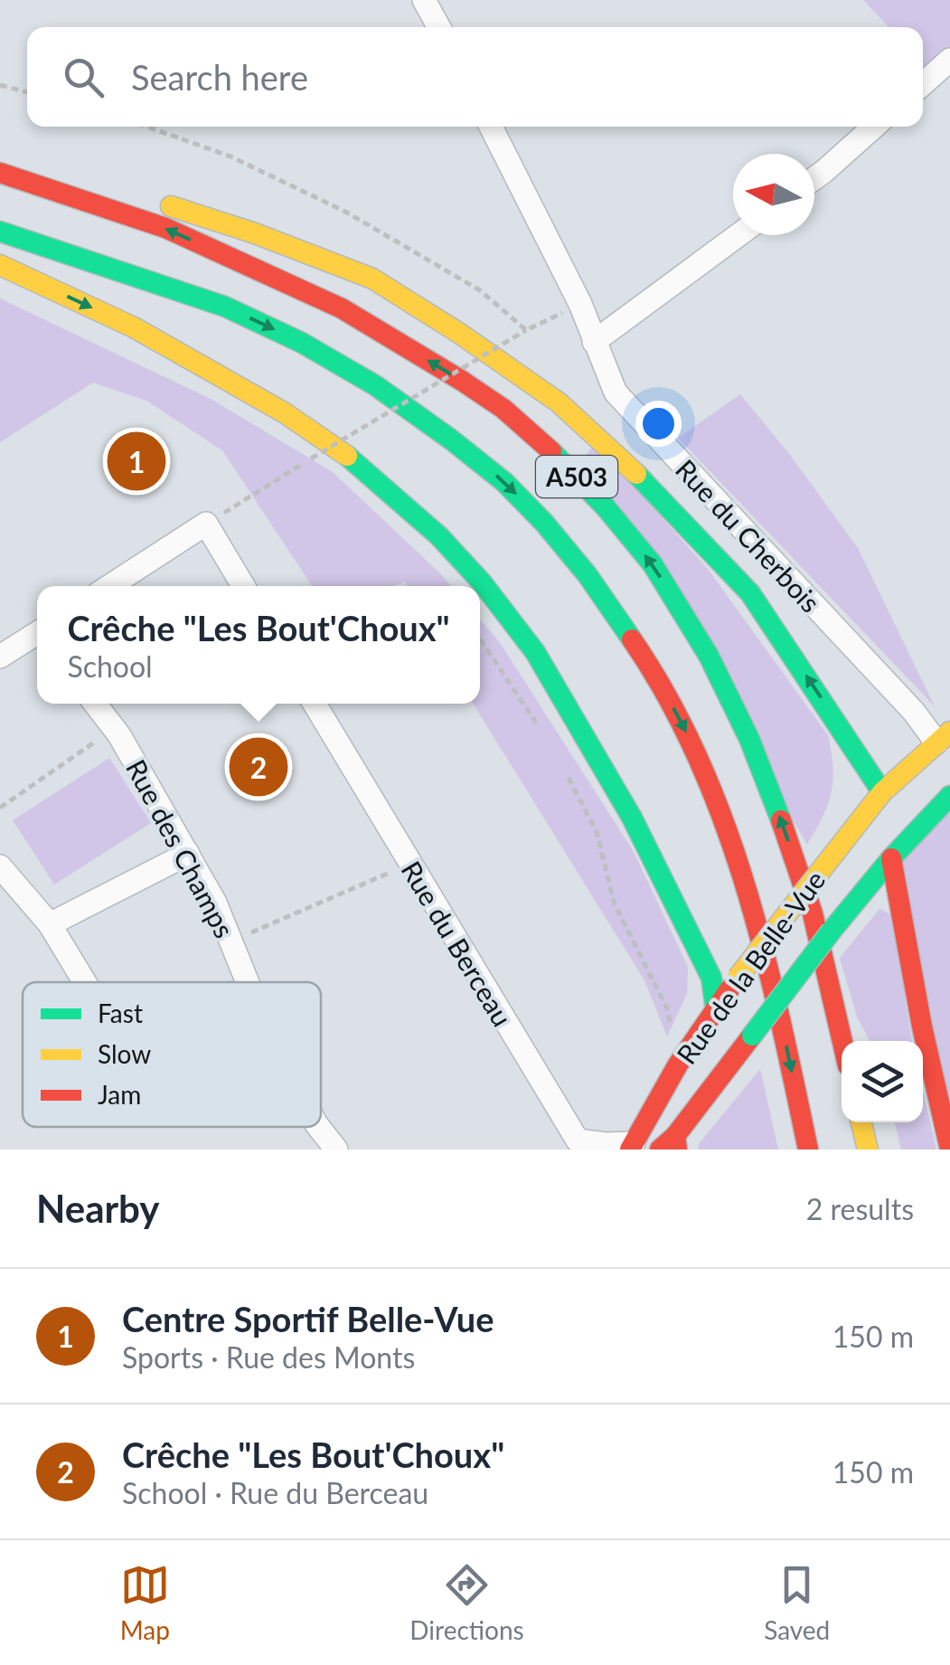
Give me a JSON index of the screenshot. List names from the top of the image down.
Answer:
{
  "streets": {
    "main road": ["A503", "Rue de la Belle-Vue"],
    "street": ["Rue du Cherbois", "Rue des Champs", "Rue du Berceau"]
  },
  "crossings": [
    ["Rue du Cherbois", "Rue de la Belle-Vue"],
    ["Rue du Berceau", "Rue de la Belle-Vue"]
  ],
  "legend": ["Fast", "Slow", "Jam"],
  "north": "left",
  "page": {
    "search": "Search here",
    "pins": ["1", "2"],
    "popup": ["Crêche \"Les Bout'Choux\"", "School"],
    "heading": ["Nearby", "2 results"],
    "list": [
      {
        "mark": "1",
        "name": "Centre Sportif Belle-Vue",
        "note": "Sports · Rue des Monts",
        "value": "150 m"
      },
      {
        "mark": "2",
        "name": "Crêche \"Les Bout'Choux\"",
        "note": "School · Rue du Berceau",
        "value": "150 m"
      }
    ],
    "nav": ["Map", "Directions", "Saved"]
  }
}
